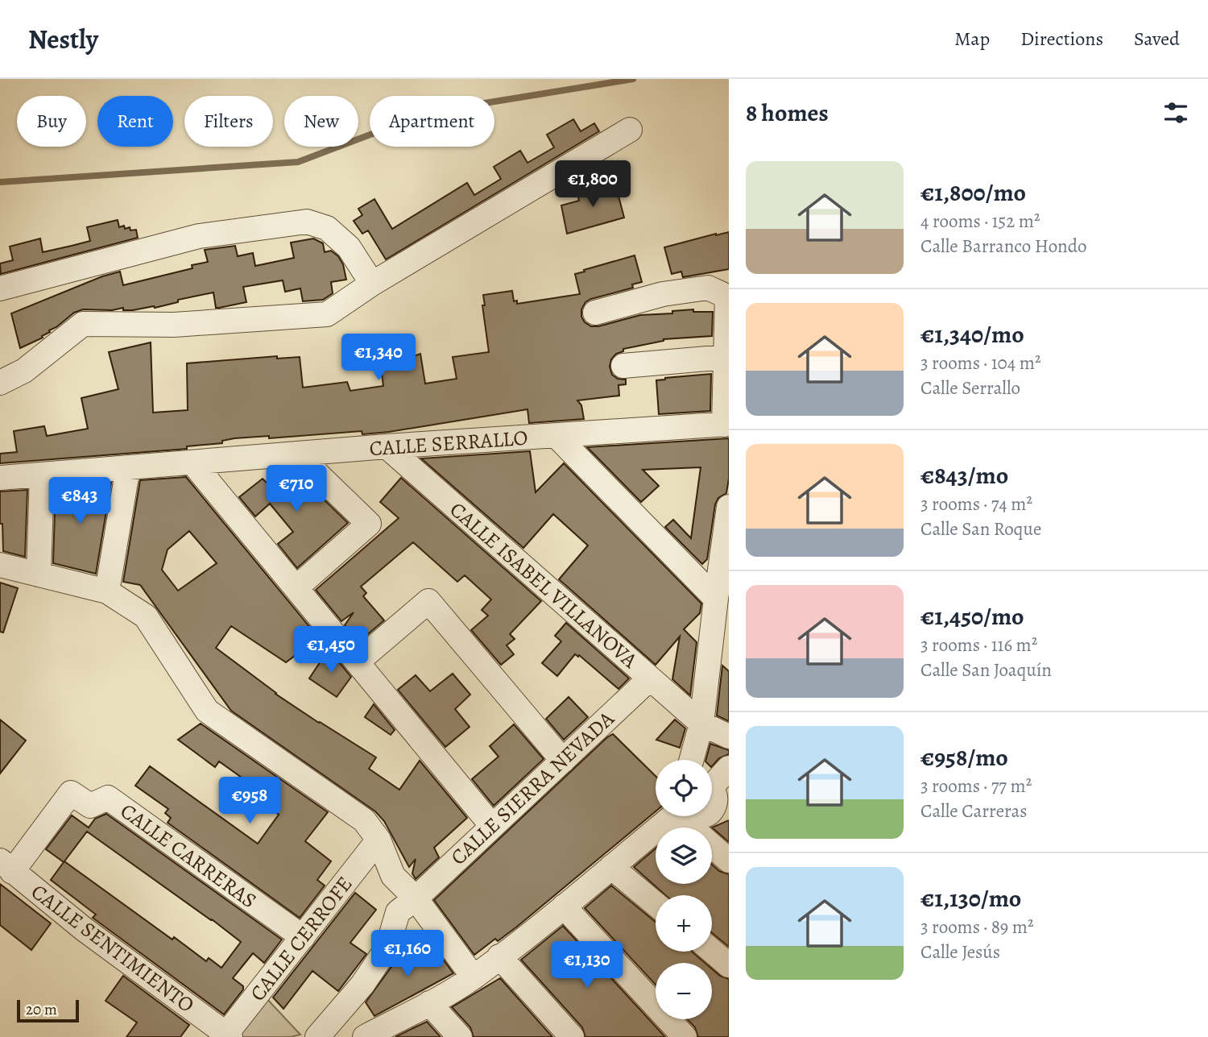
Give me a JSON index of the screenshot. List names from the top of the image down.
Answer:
{
  "streets": {
    "street": [
      "CALLE SERRALLO",
      "CALLE ISABEL VILLANOVA",
      "CALLE SIERRA NEVADA",
      "CALLE CARRERAS",
      "CALLE CERROFE",
      "CALLE SENTIMIENTO"
    ]
  },
  "crossings": [
    ["CALLE SERRALLO", "CALLE ISABEL VILLANOVA"],
    ["CALLE ISABEL VILLANOVA", "CALLE SIERRA NEVADA"],
    ["CALLE CARRERAS", "CALLE CERROFE"],
    ["CALLE CARRERAS", "CALLE SENTIMIENTO"],
    ["CALLE CERROFE", "CALLE SENTIMIENTO"]
  ],
  "scale_bar": "20 m",
  "page": {
    "header": "Nestly",
    "nav": ["Map", "Directions", "Saved"],
    "heading": "8 homes",
    "chip": [
      "Buy",
      "Rent",
      "Filters",
      "New",
      "Apartment"
    ],
    "list": [
      {
        "name": "€1,800/mo",
        "note": "4 rooms · 152 m² · Calle Barranco Hondo"
      },
      {
        "name": "€1,340/mo",
        "note": "3 rooms · 104 m² · Calle Serrallo"
      },
      {
        "name": "€843/mo",
        "note": "3 rooms · 74 m² · Calle San Roque"
      },
      {
        "name": "€1,450/mo",
        "note": "3 rooms · 116 m² · Calle San Joaquín"
      },
      {
        "name": "€958/mo",
        "note": "3 rooms · 77 m² · Calle Carreras"
      },
      {
        "name": "€1,130/mo",
        "note": "3 rooms · 89 m² · Calle Jesús"
      }
    ],
    "price": [
      "€1,800",
      "€1,340",
      "€710",
      "€843",
      "€1,450",
      "€958",
      "€1,160",
      "€1,130"
    ],
    "map_buttons": ["+", "−"],
    "scale": "20 m"
  }
}
